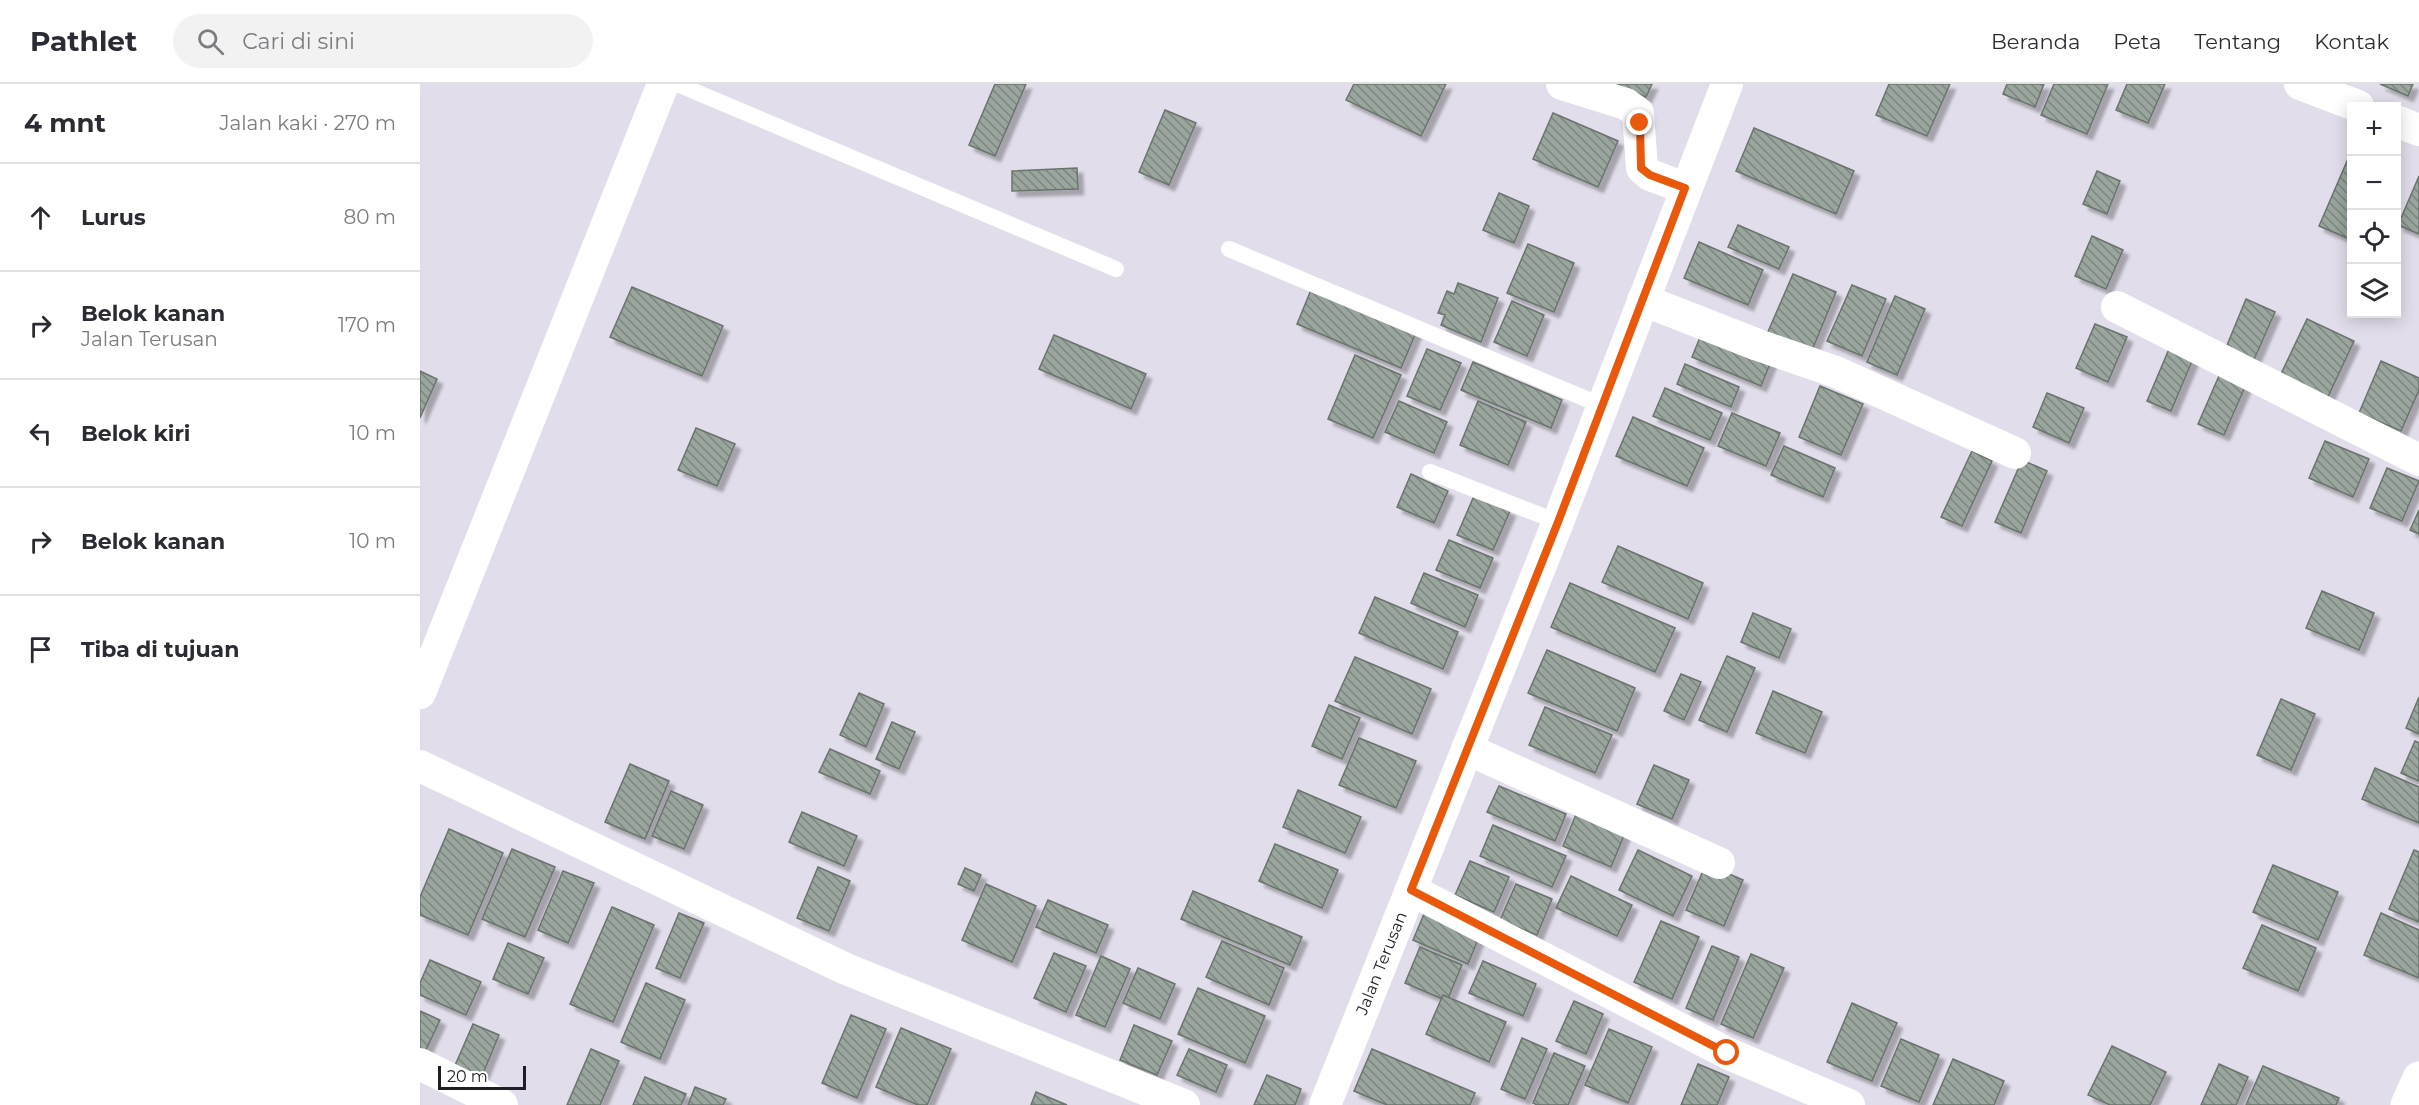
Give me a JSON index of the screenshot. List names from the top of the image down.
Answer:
{
  "streets": {
    "street": ["Jalan Terusan"]
  },
  "scale_bar": "20 m",
  "page": {
    "header": "Pathlet",
    "search": "Cari di sini",
    "nav": [
      "Beranda",
      "Peta",
      "Tentang",
      "Kontak"
    ],
    "heading": ["4 mnt", "Jalan kaki · 270 m"],
    "map_buttons": ["+", "−"],
    "list": [
      ["Lurus", "80 m"],
      ["Belok kanan", "Jalan Terusan", "170 m"],
      ["Belok kiri", "10 m"],
      ["Belok kanan", "10 m"],
      "Tiba di tujuan"
    ],
    "scale": "20 m"
  }
}
